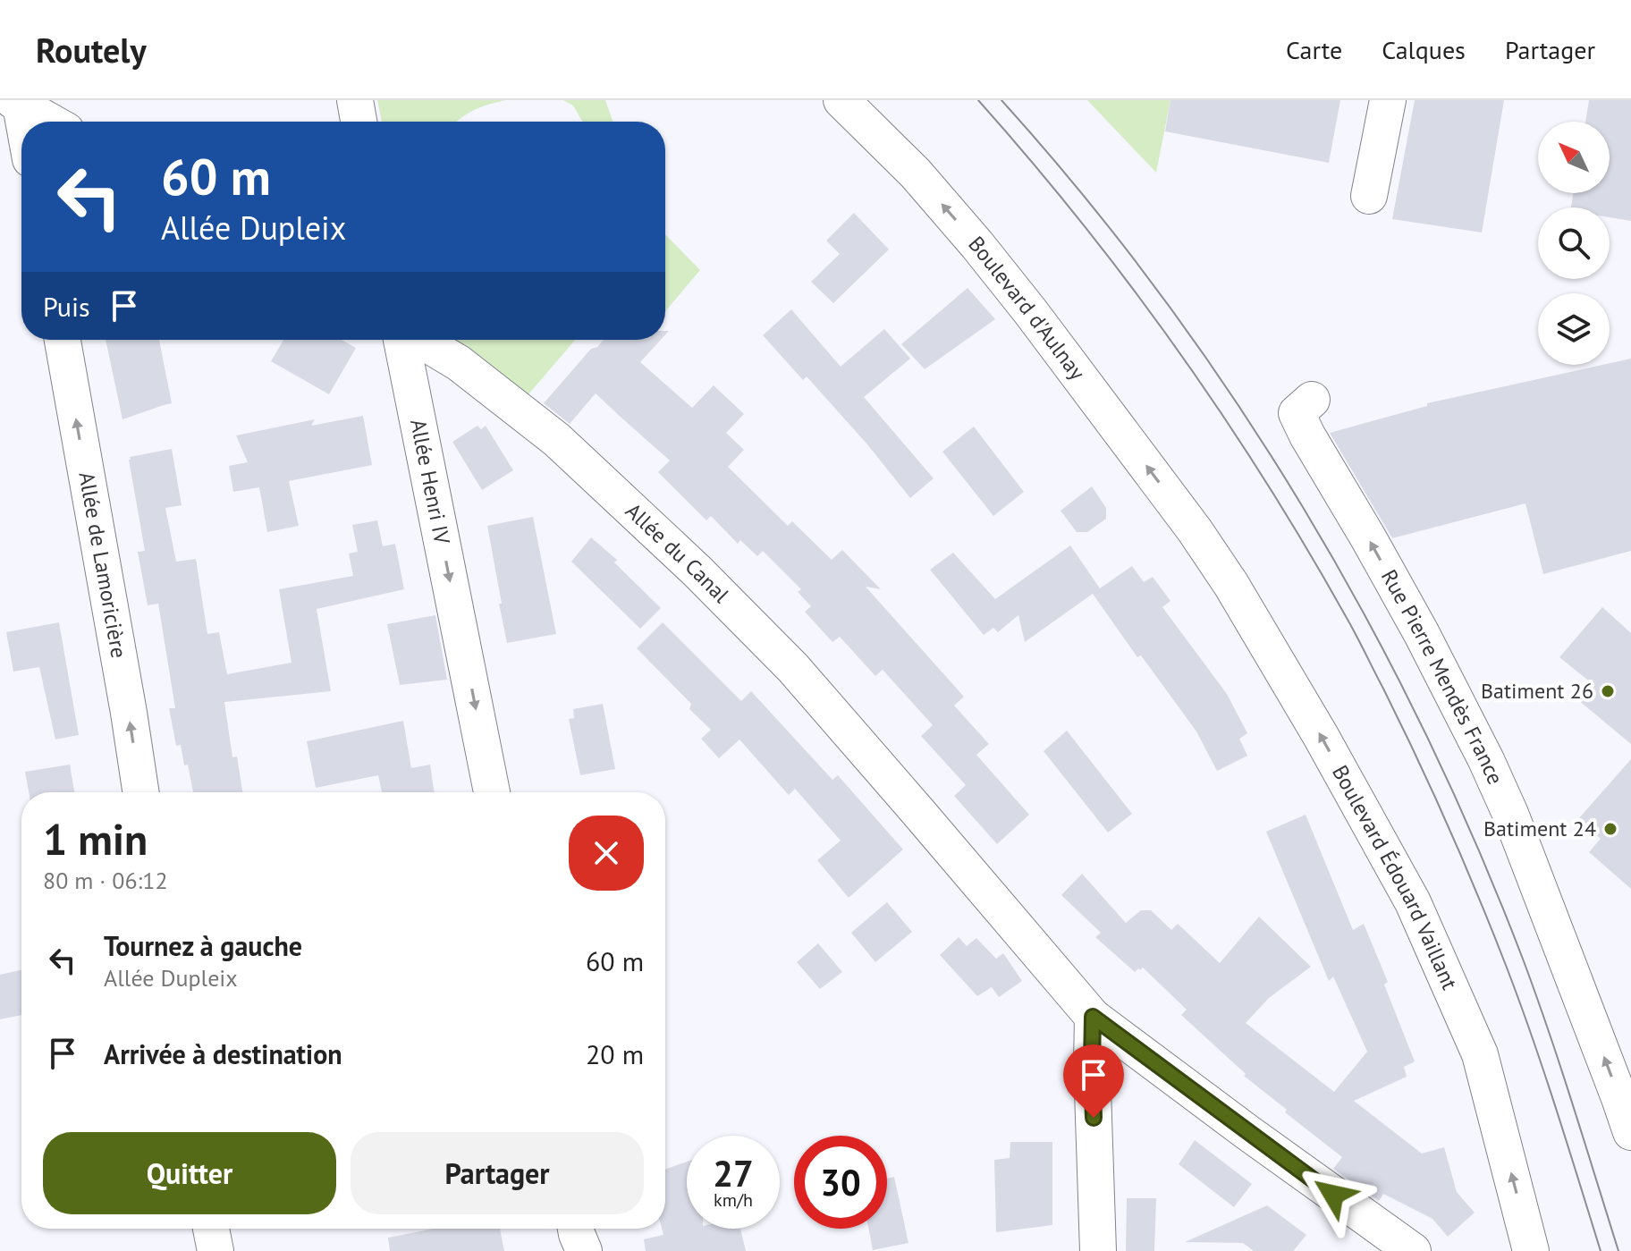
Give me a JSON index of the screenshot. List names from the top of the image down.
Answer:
{
  "streets": {
    "street": [
      "Boulevard d'Aulnay",
      "Allée Henri IV",
      "Allée du Canal",
      "Allée de Lamoricière",
      "Rue Pierre Mendès France",
      "Boulevard Édouard Vaillant"
    ]
  },
  "crossings": [
    ["Boulevard d'Aulnay", "Boulevard Édouard Vaillant"]
  ],
  "one_way": [
    "Boulevard d'Aulnay",
    "Allée Henri IV",
    "Allée de Lamoricière",
    "Rue Pierre Mendès France",
    "Boulevard Édouard Vaillant"
  ],
  "places": ["Batiment 26", "Batiment 24"],
  "north": "top left",
  "page": {
    "header": "Routely",
    "nav": ["Carte", "Calques", "Partager"],
    "turn": ["60 m", "Allée Dupleix"],
    "then": "Puis",
    "heading": ["1 min", "80 m · 06:12"],
    "list": [
      {
        "name": "Tournez à gauche",
        "note": "Allée Dupleix",
        "value": "60 m"
      },
      {
        "name": "Arrivée à destination",
        "value": "20 m"
      }
    ],
    "buttons": ["Quitter", "Partager"],
    "speed": "27 km/h",
    "limit": "30"
  }
}
